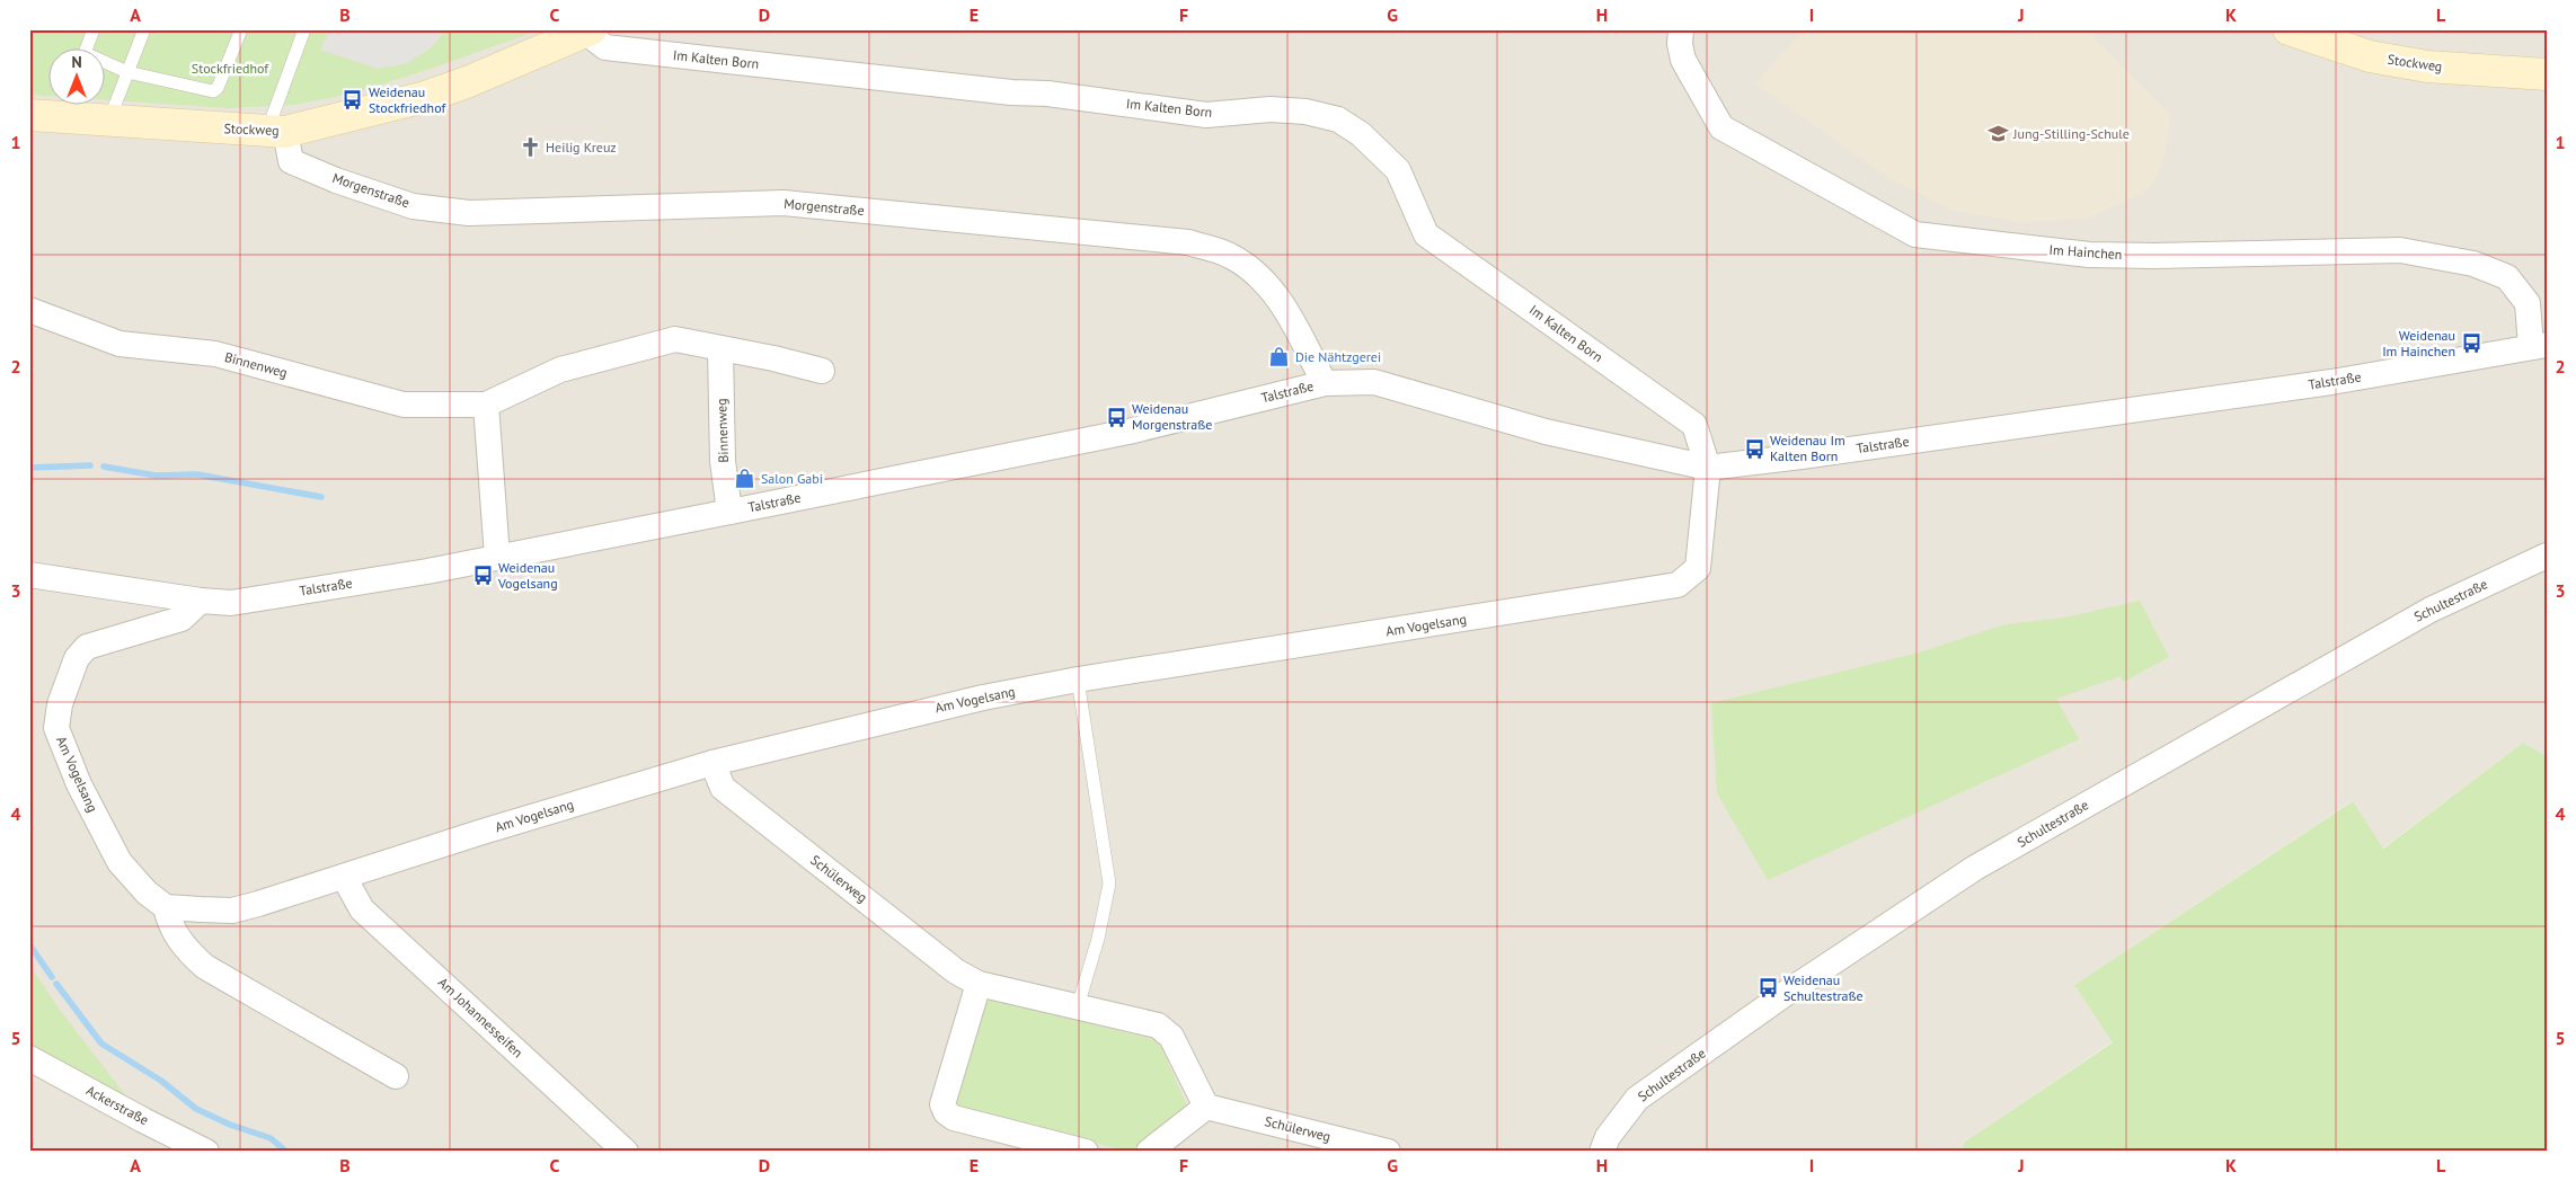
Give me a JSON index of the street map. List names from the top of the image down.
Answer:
{
  "streets": {
    "street": [
      "Im Kalten Born",
      "Stockweg",
      "Morgenstraße",
      "Im Hainchen",
      "Binnenweg",
      "Talstraße",
      "Schultestraße",
      "Am Vogelsang",
      "Schülerweg",
      "Am Johannesseifen",
      "Ackerstraße"
    ]
  },
  "crossings": [
    ["Im Kalten Born", "Stockweg"],
    ["Im Kalten Born", "Talstraße"],
    ["Im Kalten Born", "Am Vogelsang"],
    ["Stockweg", "Morgenstraße"],
    ["Morgenstraße", "Talstraße"],
    ["Im Hainchen", "Talstraße"],
    ["Binnenweg", "Talstraße"],
    ["Talstraße", "Am Vogelsang"],
    ["Am Vogelsang", "Schülerweg"],
    ["Am Vogelsang", "Am Johannesseifen"]
  ],
  "parks": ["Stockfriedhof"],
  "places": {
    "bus stop": [
      "Weidenau Stockfriedhof",
      "Weidenau Im Hainchen",
      "Weidenau Morgenstraße",
      "Weidenau Im Kalten Born",
      "Weidenau Vogelsang",
      "Weidenau Schultestraße"
    ],
    "school or university": ["Jung-Stilling-Schule"],
    "church": ["Heilig Kreuz"],
    "shop": ["Die Nähtzgerei", "Salon Gabi"]
  },
  "north": "top",
  "grid": {
    "columns": [
      "A",
      "B",
      "C",
      "D",
      "E",
      "F",
      "G",
      "H",
      "I",
      "J",
      "K",
      "L"
    ],
    "rows": [
      "1",
      "2",
      "3",
      "4",
      "5"
    ]
  }
}
